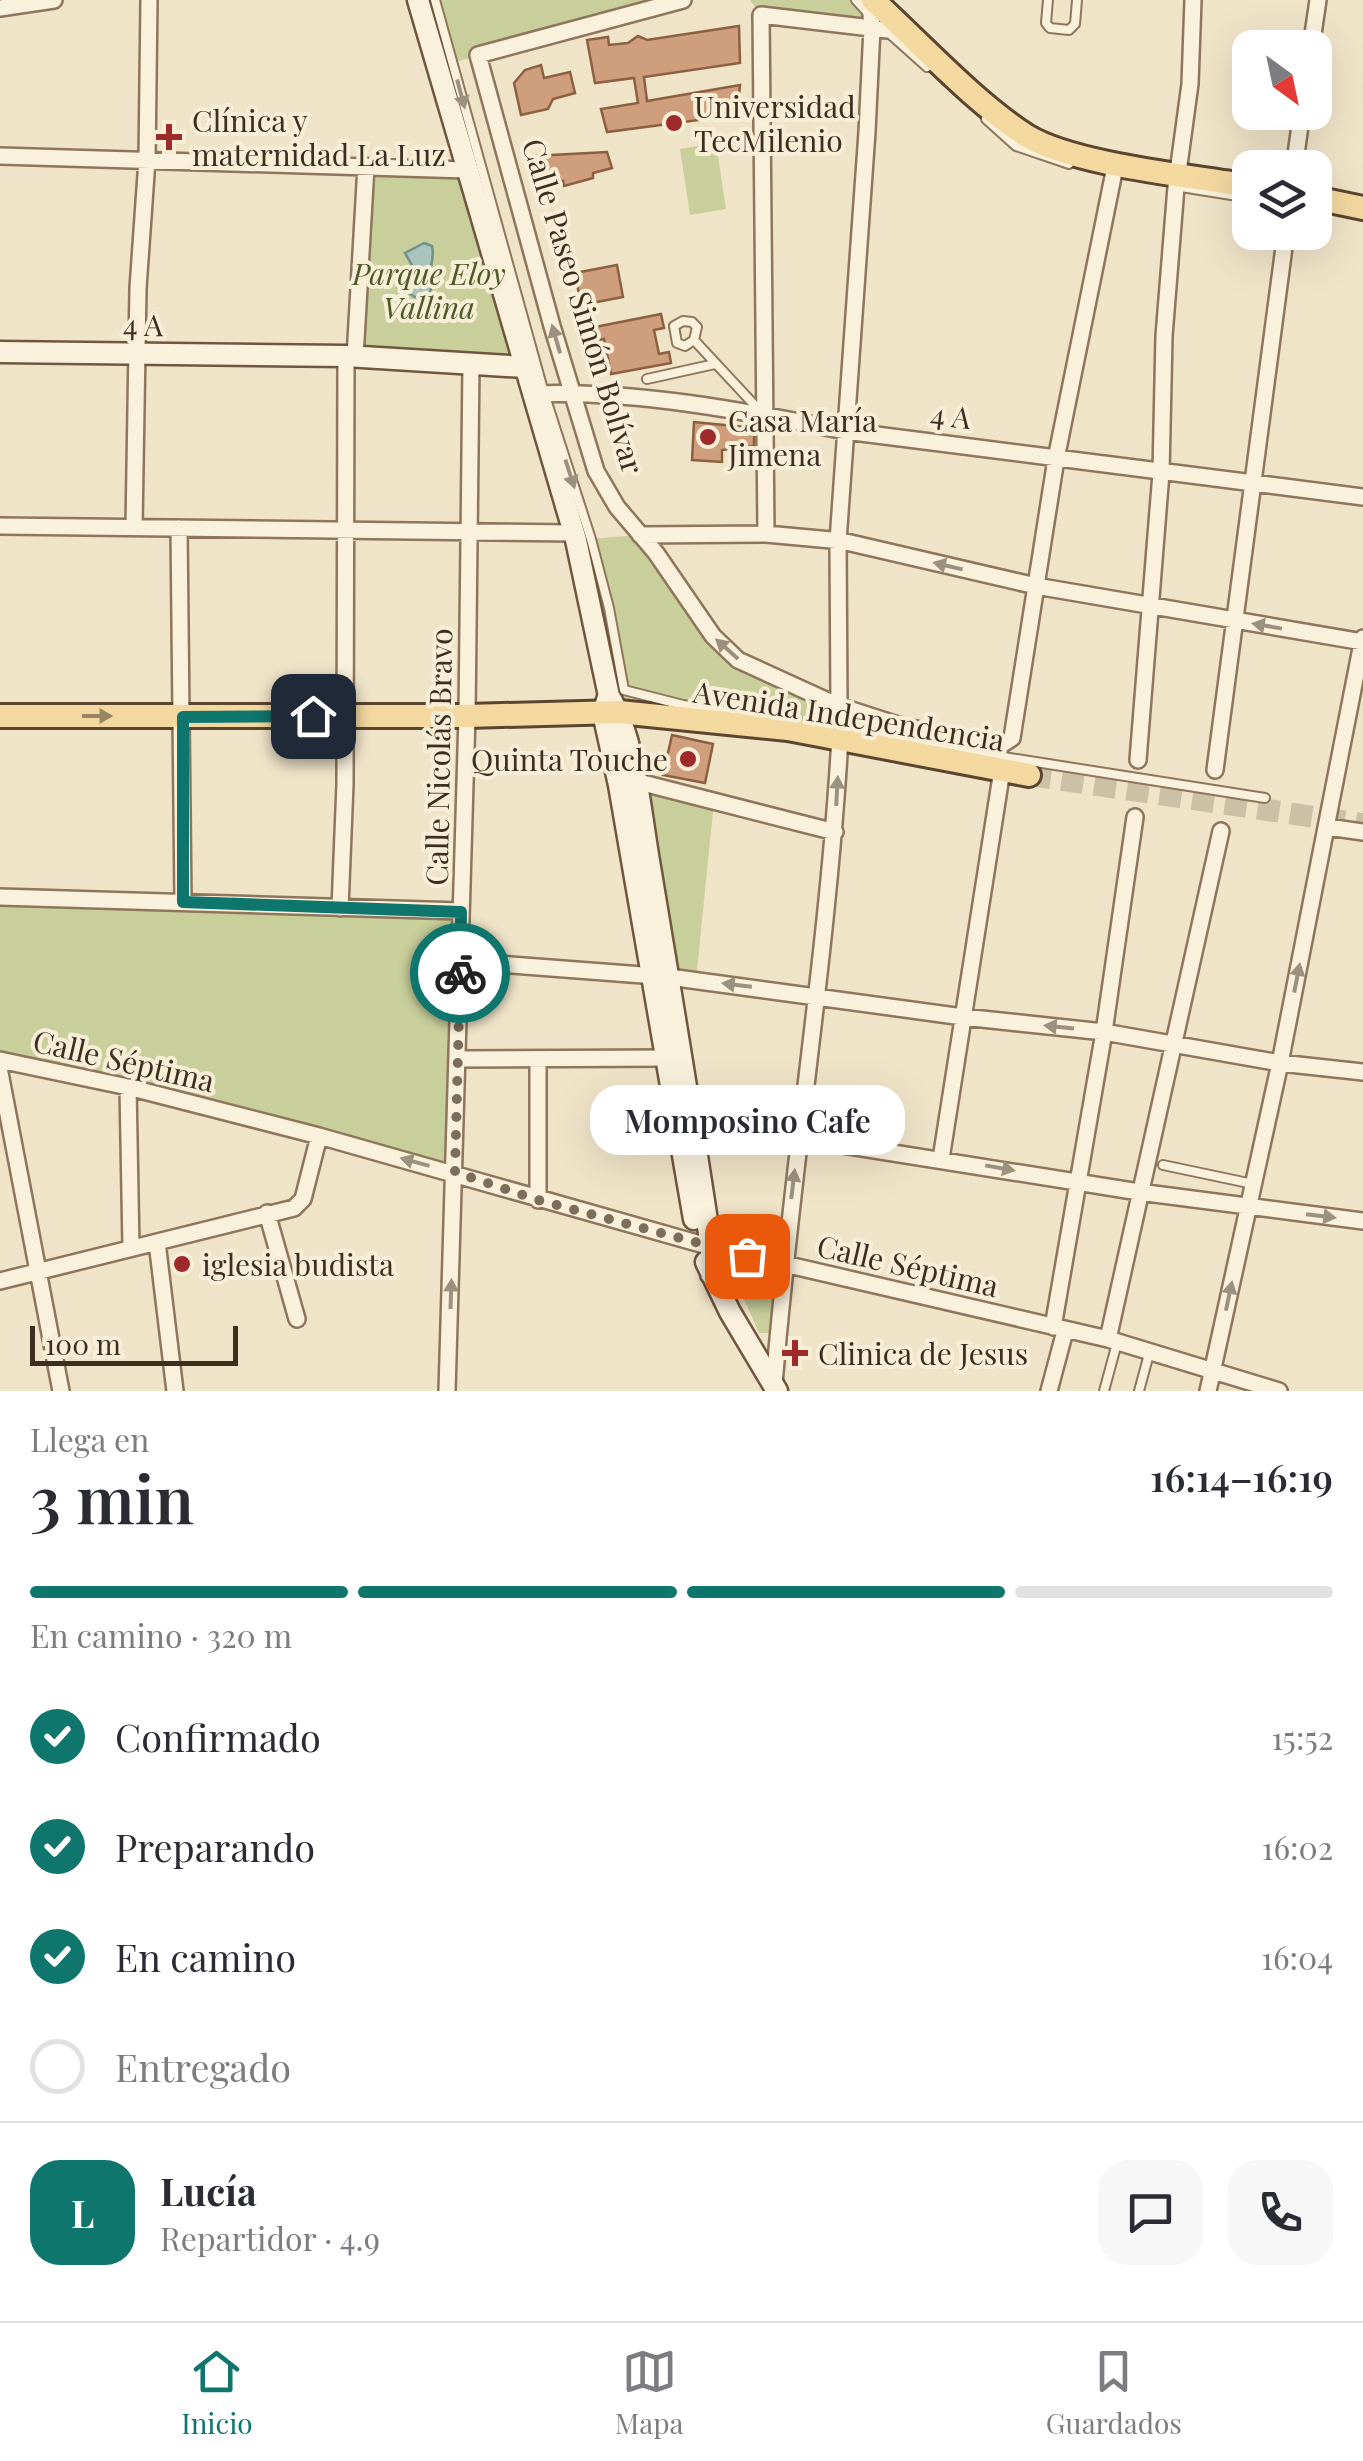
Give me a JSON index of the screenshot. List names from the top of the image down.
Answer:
{
  "streets": {
    "main road": ["4 A", "Avenida Independencia"],
    "street": ["Calle Paseo Simón Bolívar", "Calle Nicolás Bravo", "Calle Séptima"]
  },
  "crossings": [
    ["Calle Paseo Simón Bolívar", "4 A"],
    ["4 A", "Calle Nicolás Bravo"],
    ["Avenida Independencia", "Calle Nicolás Bravo"],
    ["Calle Nicolás Bravo", "Calle Séptima"]
  ],
  "parks": ["Parque Eloy Vallina"],
  "places": {
    "other": [
      "Universidad TecMilenio",
      "Casa María Jimena",
      "Quinta Touche",
      "Momposino Cafe",
      "iglesia budista"
    ],
    "health": ["Clínica y maternidad La Luz", "Clinica de Jesus"]
  },
  "scale_bar": "100 m",
  "north": "bottom right",
  "page": {
    "bubble": "Momposino Cafe",
    "scale": "100 m",
    "heading": ["3 min", "Llega en", "16:14–16:19"],
    "panel": ["Lucía", "Repartidor · 4.9"],
    "bar": "En camino · 320 m",
    "list": [
      ["Confirmado", "15:52"],
      ["Preparando", "16:02"],
      ["En camino", "16:04"],
      "Entregado"
    ],
    "round": "L",
    "tabs": ["Inicio", "Mapa", "Guardados"]
  }
}
